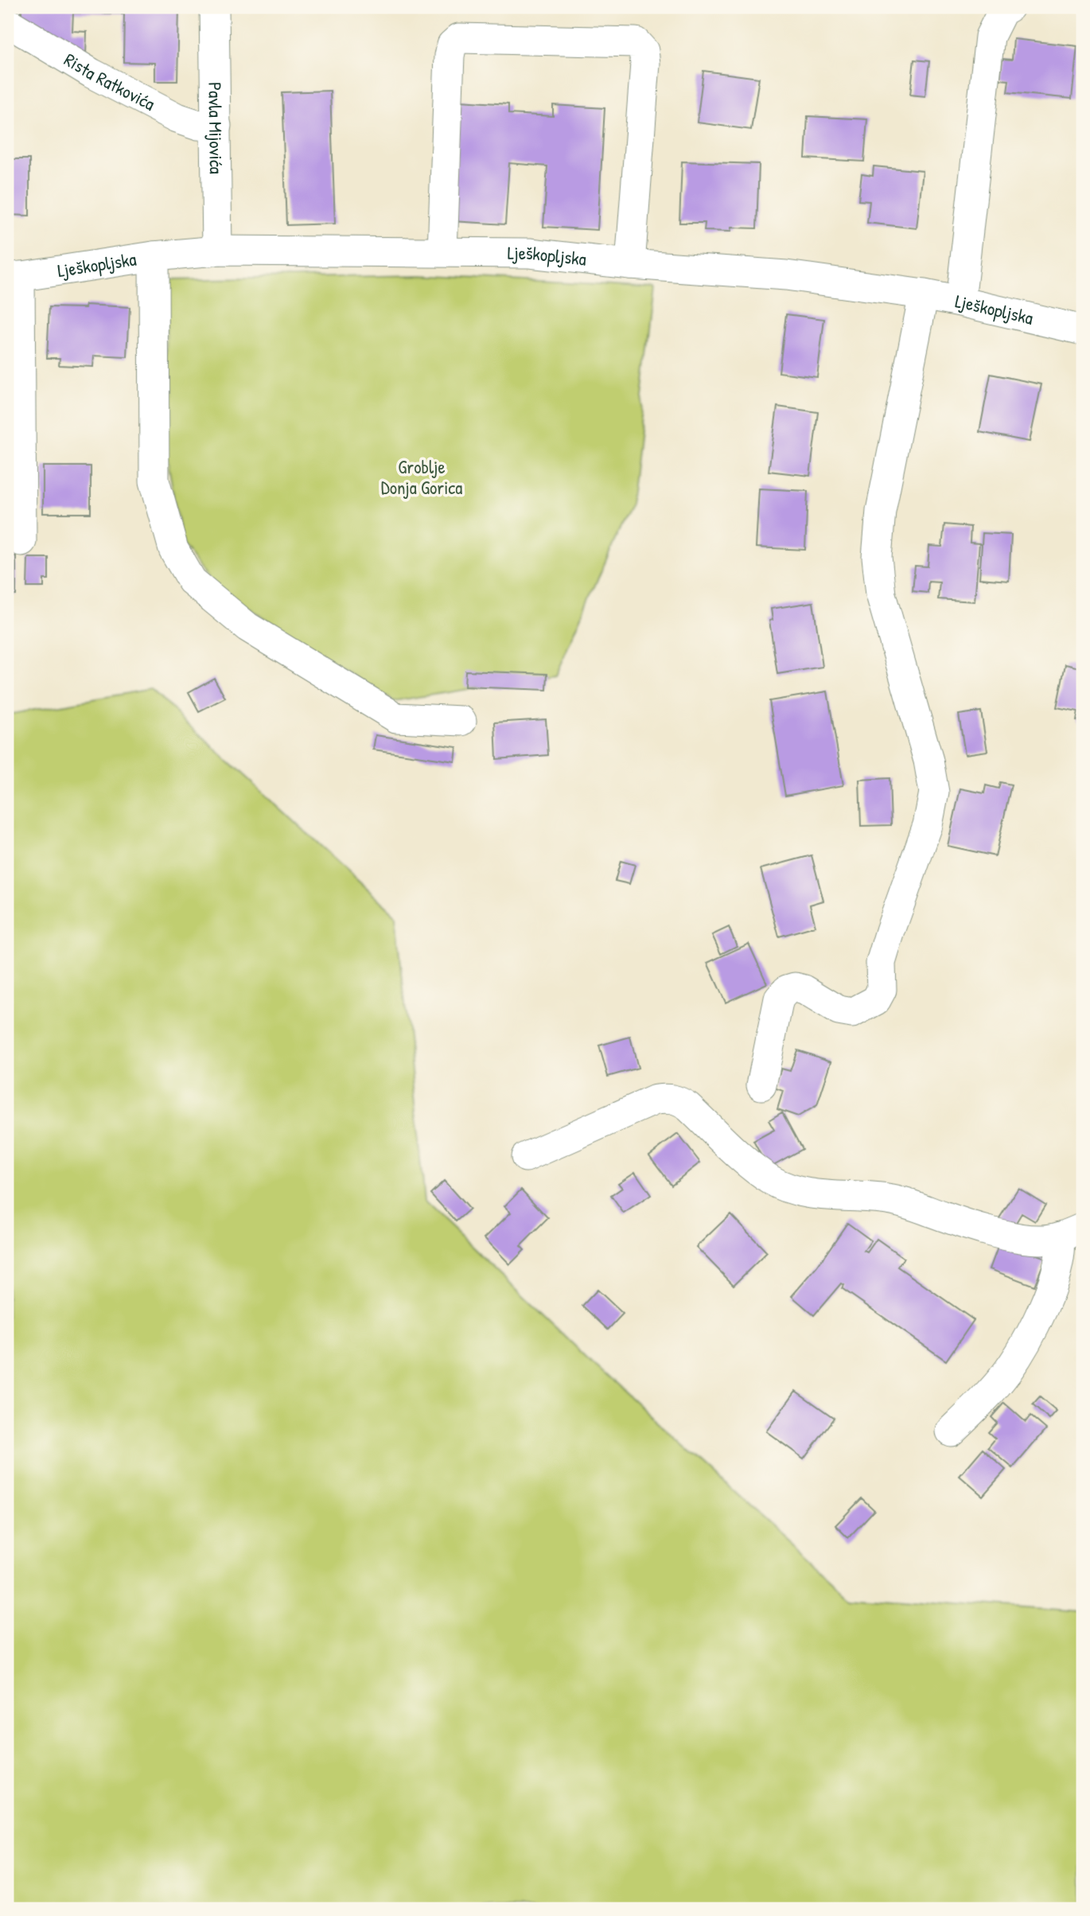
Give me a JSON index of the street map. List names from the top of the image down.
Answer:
{
  "streets": {
    "street": ["Rista Ratkovića", "Pavla Mijovića", "Lješkopljska"]
  },
  "crossings": [
    ["Rista Ratkovića", "Pavla Mijovića"],
    ["Pavla Mijovića", "Lješkopljska"]
  ],
  "parks": ["Groblje Donja Gorica"]
}
